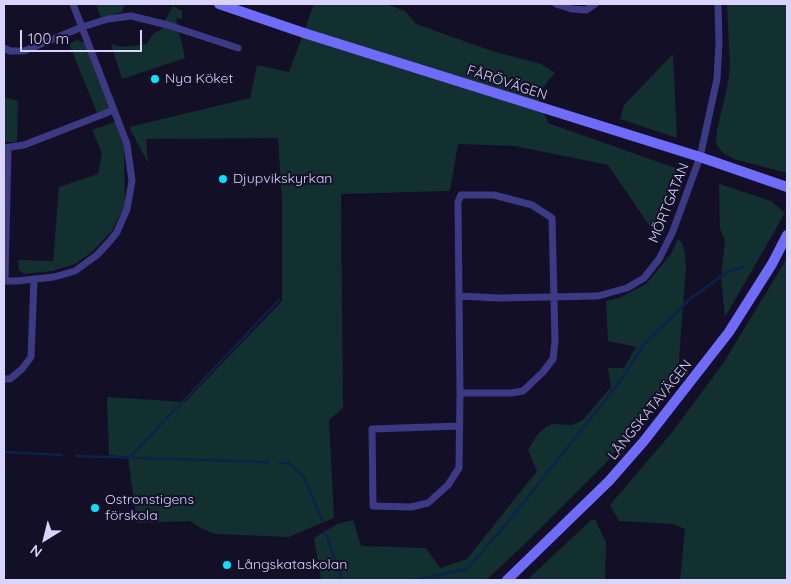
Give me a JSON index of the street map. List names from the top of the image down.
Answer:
{
  "streets": {
    "street": ["FÅRÖVÄGEN", "MÖRTGATAN", "LÅNGSKATAVÄGEN"]
  },
  "crossings": [
    ["FÅRÖVÄGEN", "MÖRTGATAN"]
  ],
  "places": [
    "Nya Köket",
    "Djupvikskyrkan",
    "Ostronstigens förskola",
    "Långskataskolan"
  ],
  "scale_bar": "100 m",
  "north": "bottom left"
}
